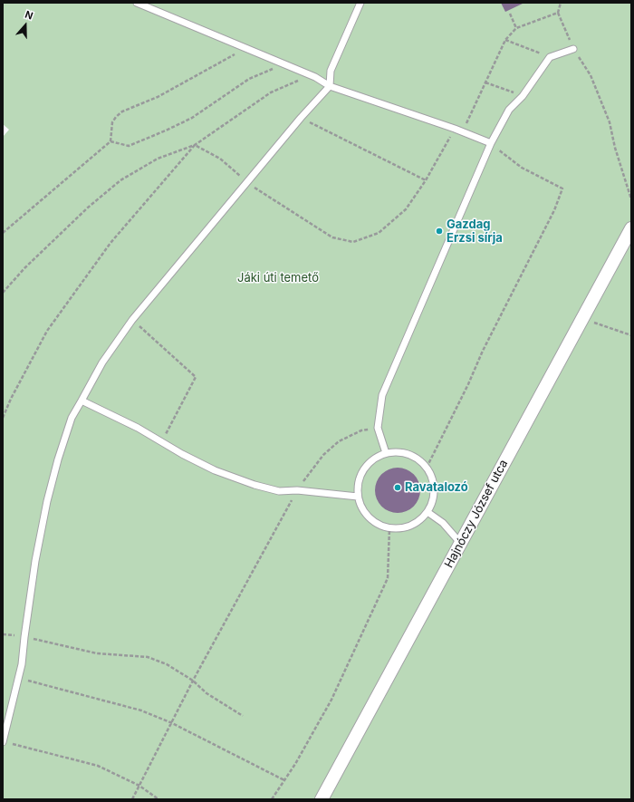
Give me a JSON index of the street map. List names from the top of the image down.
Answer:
{
  "streets": {
    "street": ["Hajnóczy József utca"]
  },
  "parks": ["Jáki úti temető"],
  "places": ["Gazdag Erzsi sírja", "Ravatalozó"],
  "north": "top"
}
